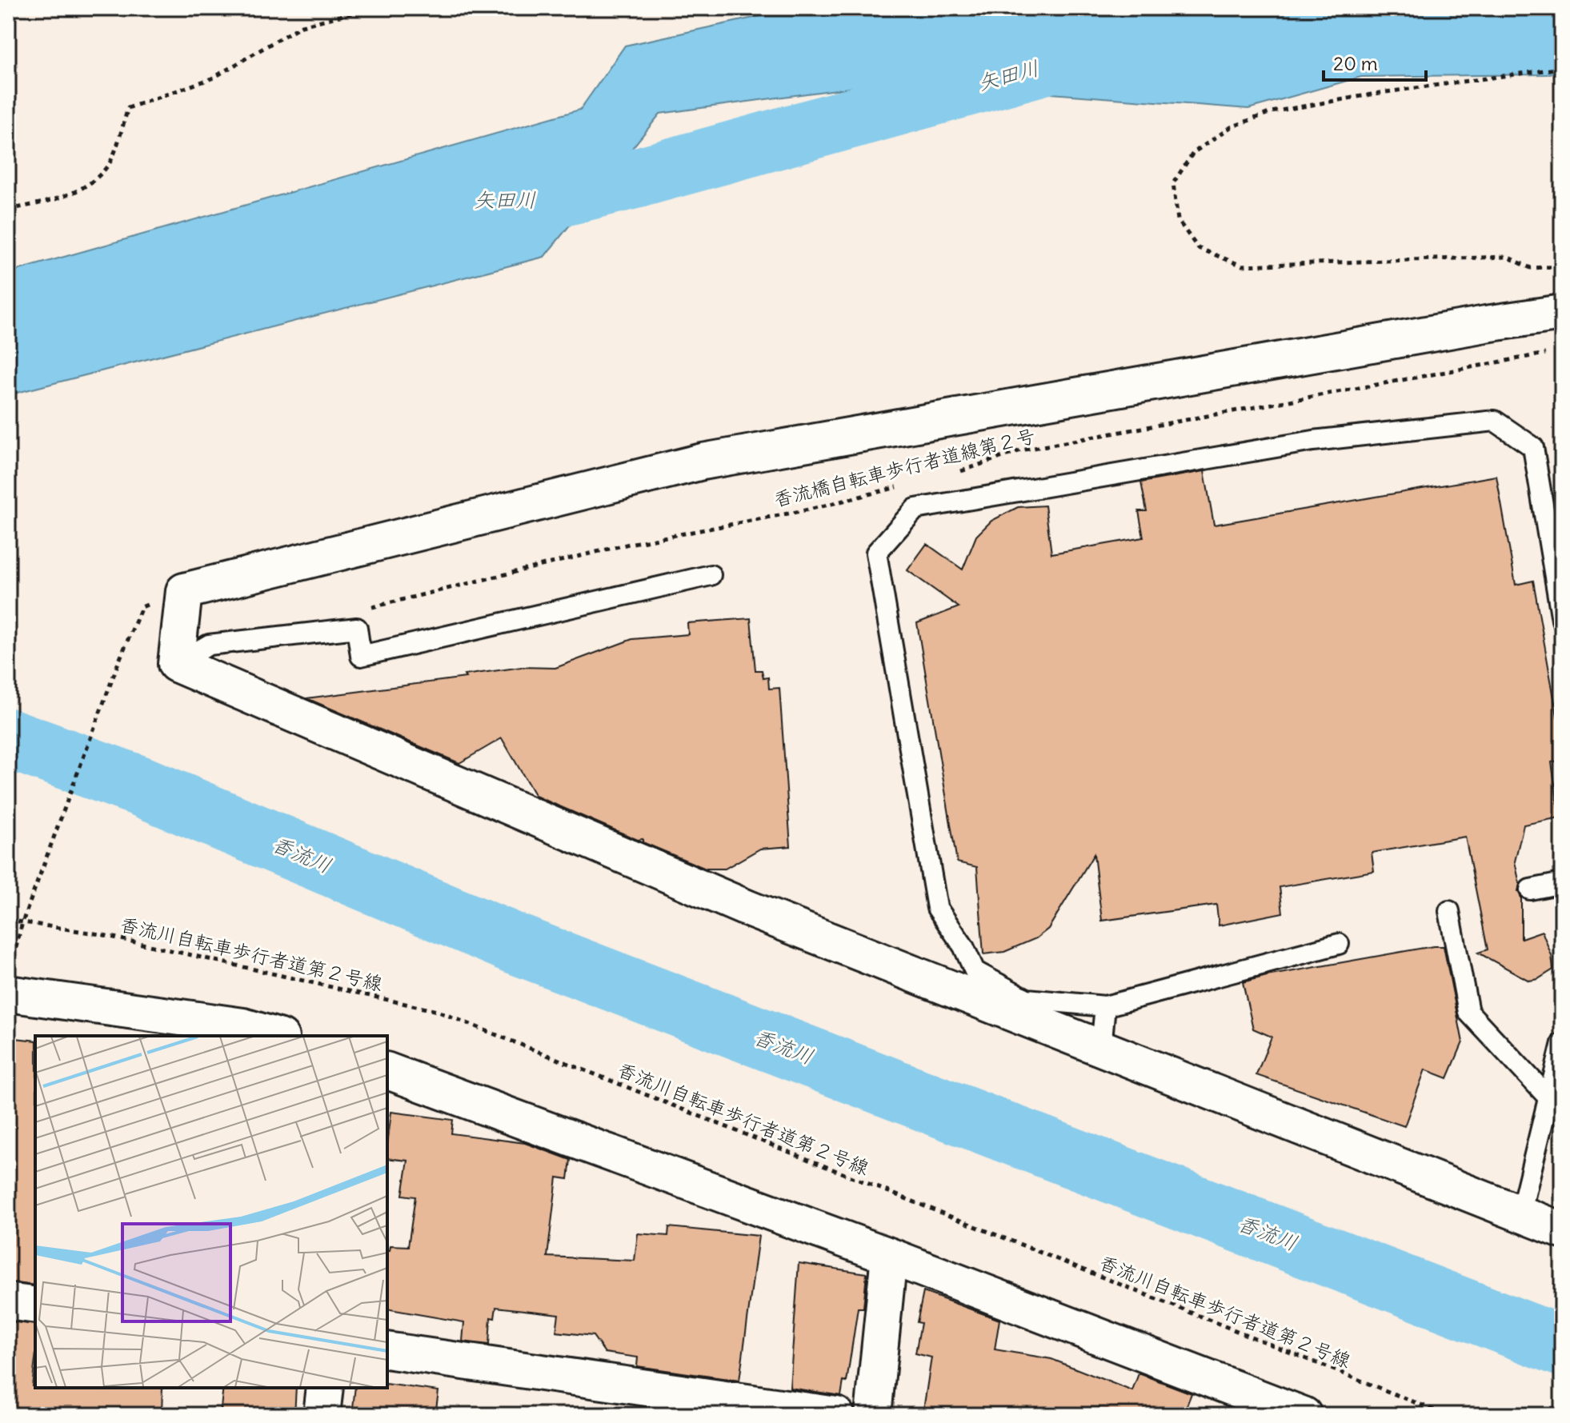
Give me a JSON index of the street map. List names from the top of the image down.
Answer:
{
  "streets": {
    "path": ["香流橋自転車歩行者道線第２号", "香流川自転車歩行者道第２号線"]
  },
  "water": ["矢田川", "香流川"],
  "scale_bar": "20 m"
}
